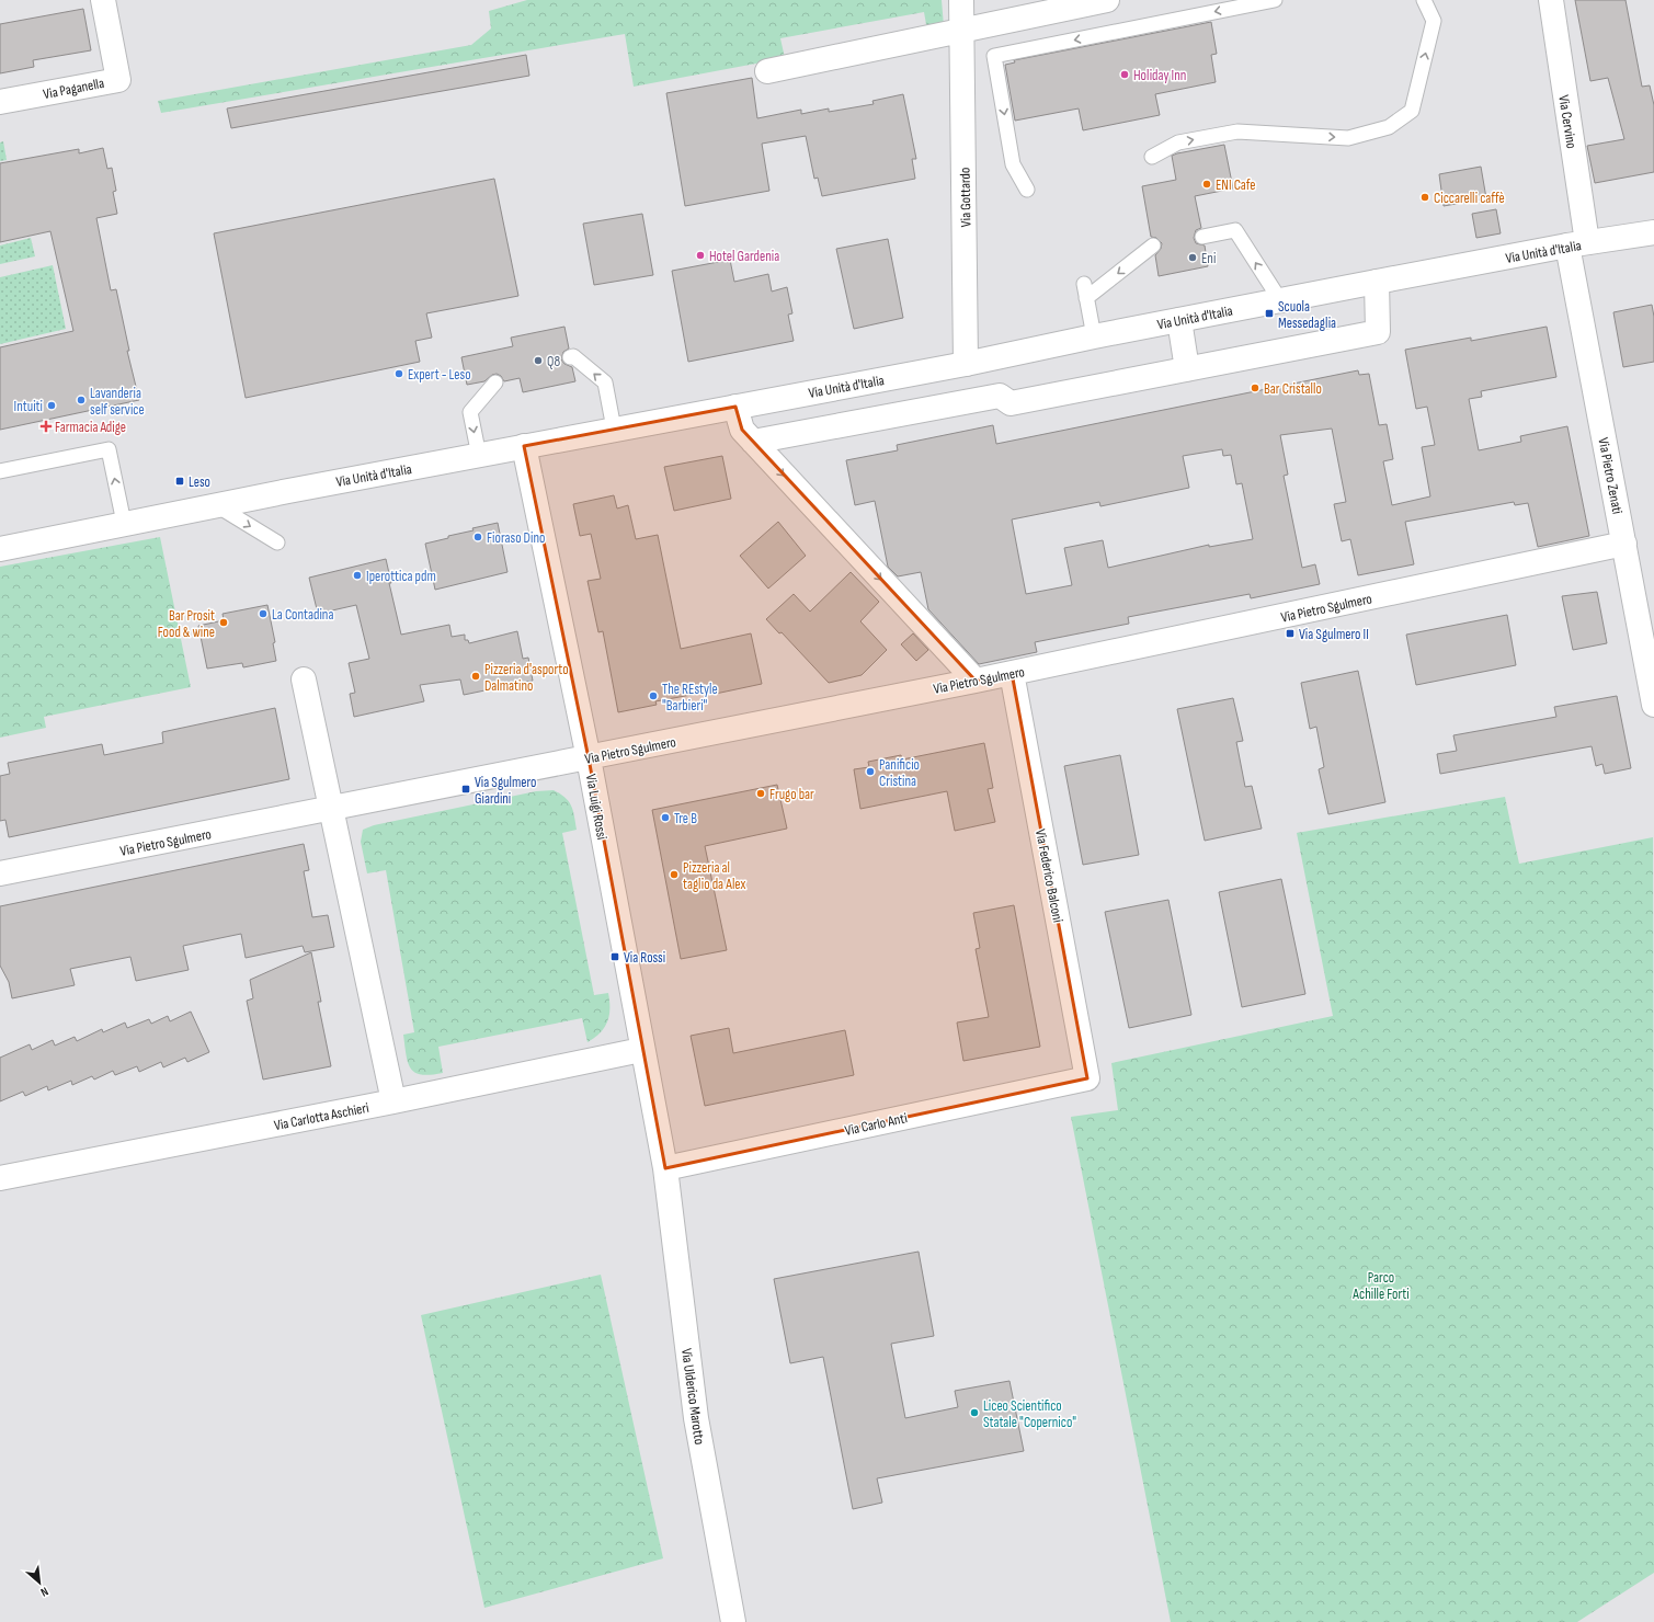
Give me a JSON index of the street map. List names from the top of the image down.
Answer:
{
  "streets": {
    "street": [
      "Via Paganella",
      "Via Cervino",
      "Via Gottardo",
      "Via Unità d'Italia",
      "Via Pietro Zenati",
      "Via Pietro Sgulmero",
      "Via Luigi Rossi",
      "Via Federico Balconi",
      "Via Carlotta Aschieri",
      "Via Carlo Anti",
      "Via Ulderico Marotto"
    ]
  },
  "crossings": [
    ["Via Cervino", "Via Unità d'Italia"],
    ["Via Cervino", "Via Pietro Zenati"],
    ["Via Gottardo", "Via Unità d'Italia"],
    ["Via Unità d'Italia", "Via Pietro Zenati"],
    ["Via Unità d'Italia", "Via Luigi Rossi"],
    ["Via Pietro Zenati", "Via Pietro Sgulmero"],
    ["Via Pietro Sgulmero", "Via Luigi Rossi"],
    ["Via Pietro Sgulmero", "Via Federico Balconi"],
    ["Via Luigi Rossi", "Via Carlotta Aschieri"],
    ["Via Luigi Rossi", "Via Carlo Anti"],
    ["Via Luigi Rossi", "Via Ulderico Marotto"],
    ["Via Federico Balconi", "Via Carlo Anti"],
    ["Via Carlo Anti", "Via Ulderico Marotto"]
  ],
  "parks": ["Parco Achille Forti"],
  "places": {
    "other": [
      "Holiday Inn",
      "ENI Cafe",
      "Ciccarelli caffè",
      "Hotel Gardenia",
      "Eni",
      "Q8",
      "Expert - Leso",
      "Bar Cristallo",
      "Lavanderia self service",
      "Intuiti",
      "Fioraso Dino",
      "Iperottica pdm",
      "La Contadina",
      "Bar Prosit Food & wine",
      "Pizzeria d'asporto Dalmatino",
      "The REstyle \"Barbieri\"",
      "Panificio Cristina",
      "Frugo bar",
      "Tre B",
      "Pizzeria al taglio da Alex",
      "Liceo Scientifico Statale \"Copernico\""
    ],
    "transit": [
      "Scuola Messedaglia",
      "Leso",
      "Via Sgulmero II",
      "Via Sgulmero Giardini",
      "Via Rossi"
    ],
    "health": ["Farmacia Adige"]
  },
  "north": "bottom right"
}
